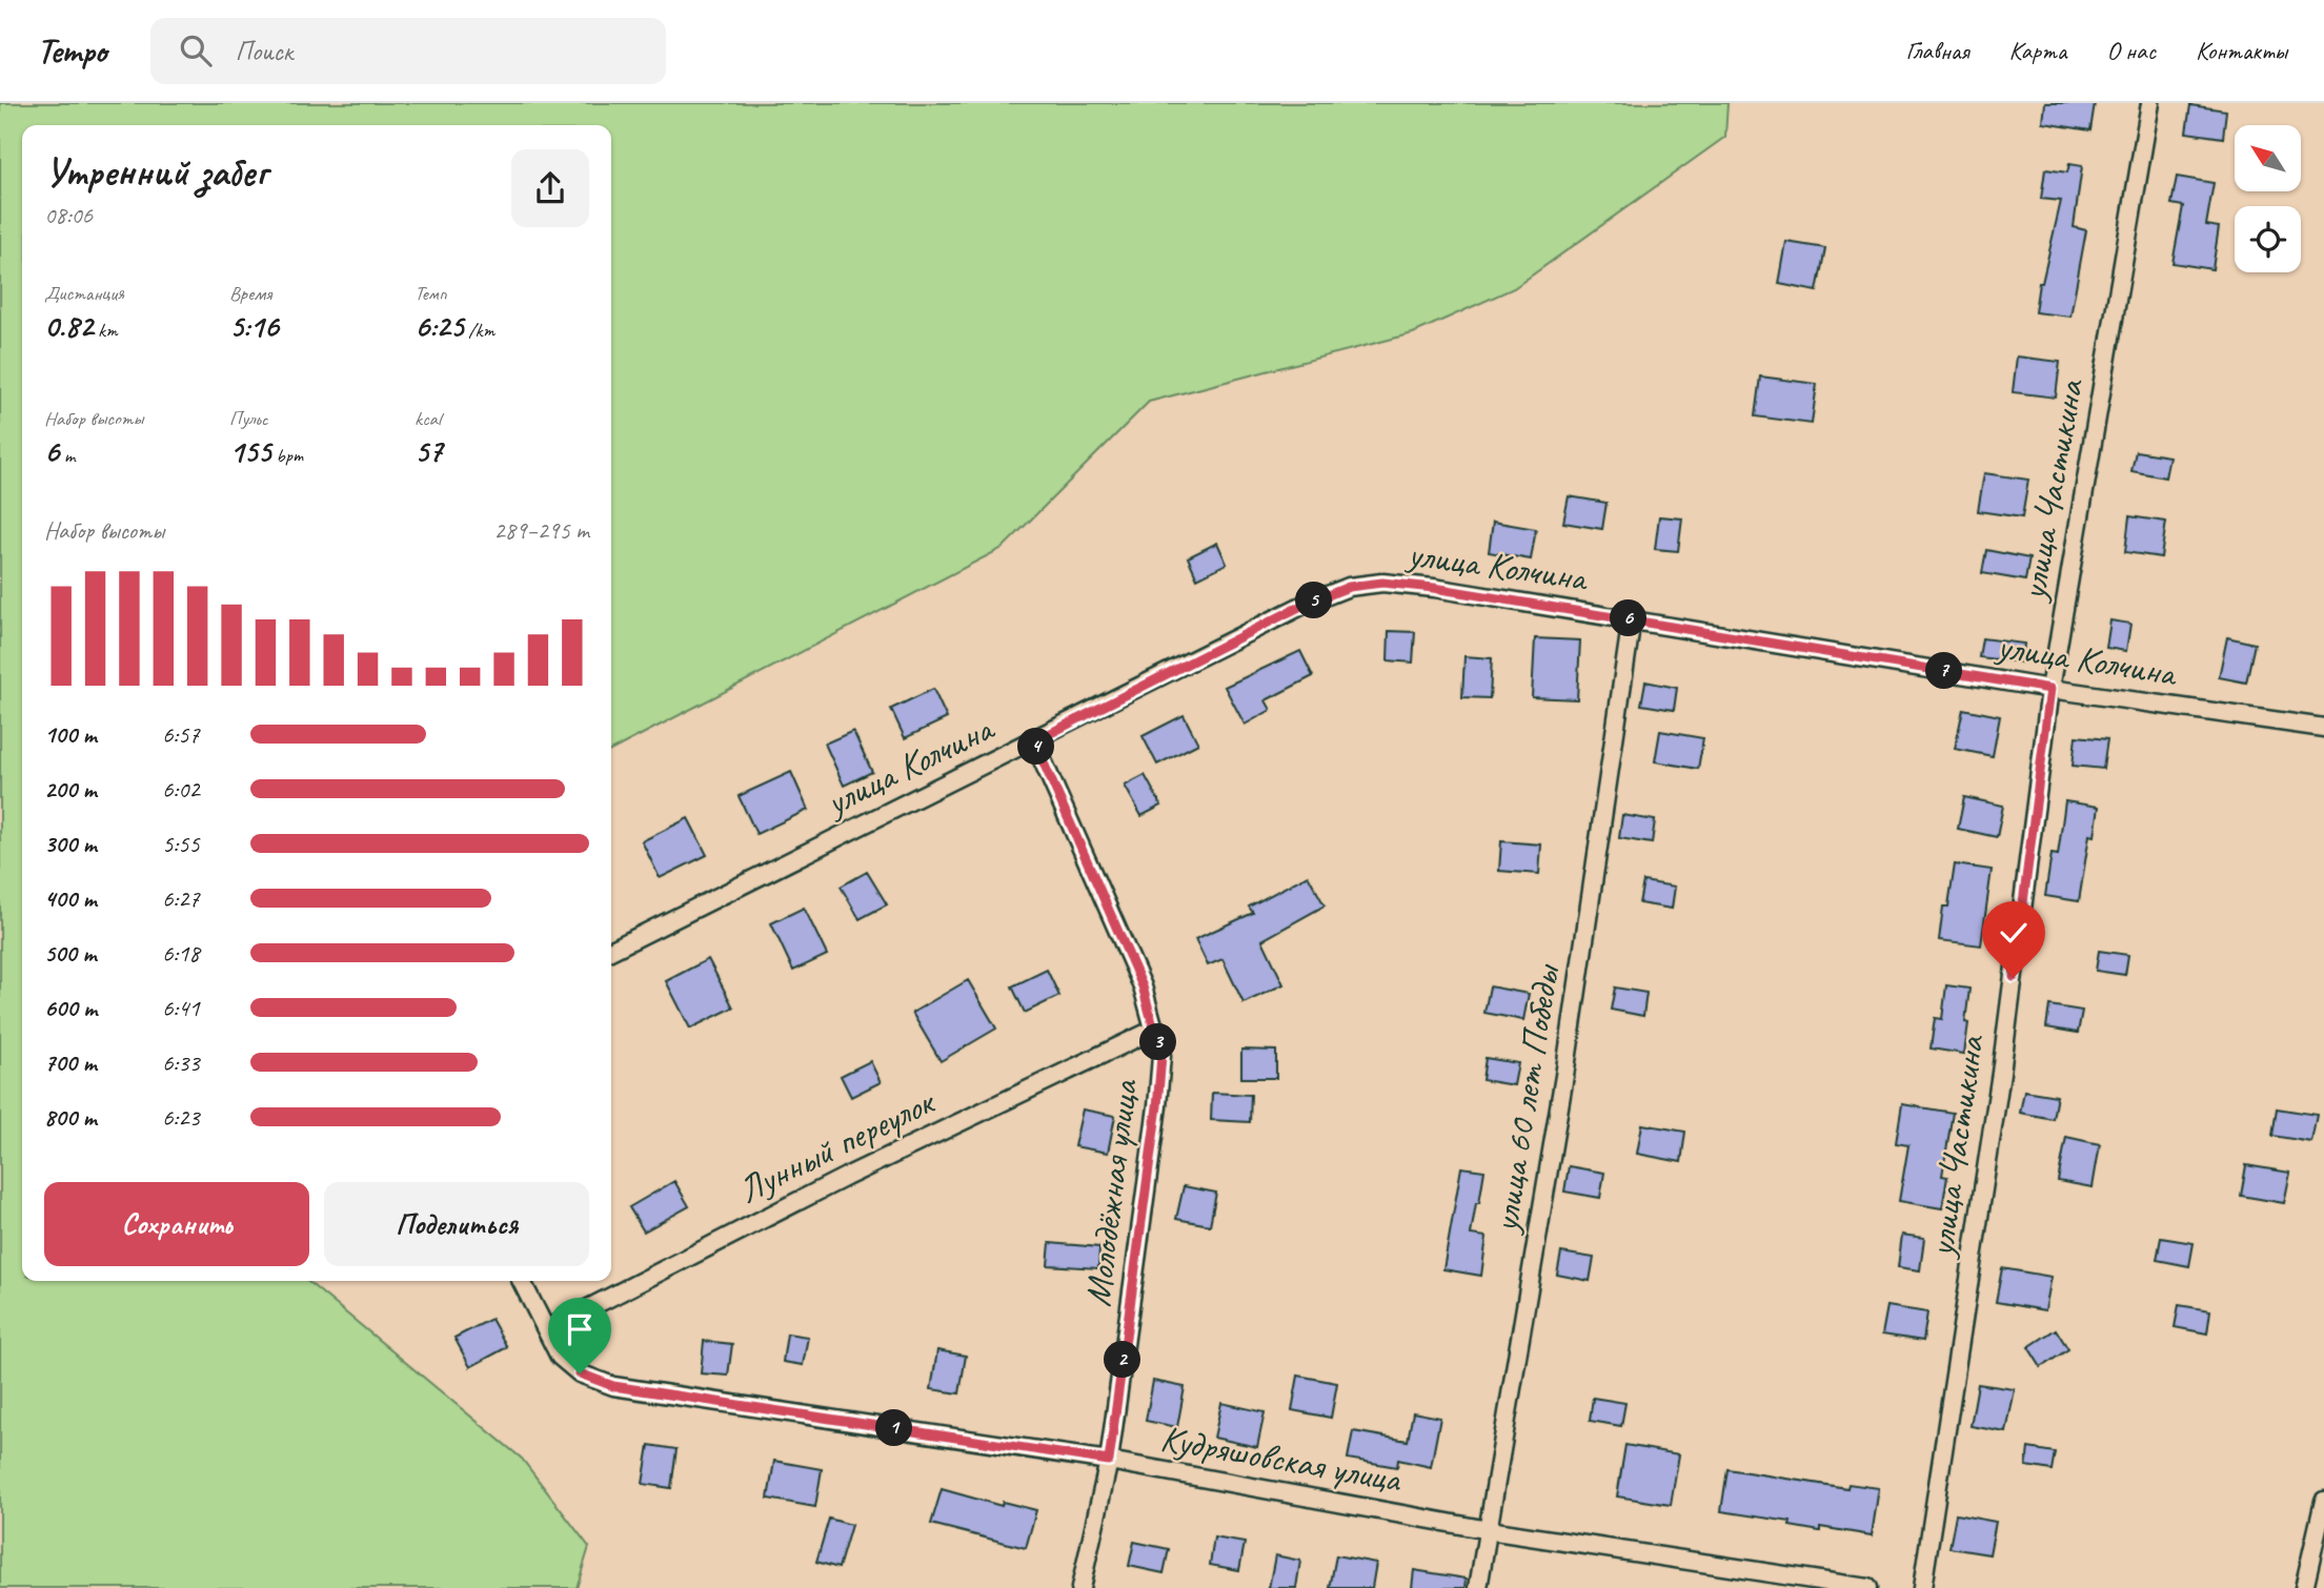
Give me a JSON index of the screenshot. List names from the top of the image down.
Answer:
{
  "streets": {
    "street": [
      "улица Частикина",
      "улица Колчина",
      "улица 60 лет Победы",
      "Лунный переулок",
      "Молодёжная улица",
      "Кудряшовская улица"
    ]
  },
  "crossings": [
    ["улица Частикина", "улица Колчина"],
    ["улица Колчина", "улица 60 лет Победы"],
    ["улица Колчина", "Молодёжная улица"],
    ["улица 60 лет Победы", "Кудряшовская улица"],
    ["Лунный переулок", "Молодёжная улица"],
    ["Лунный переулок", "Кудряшовская улица"],
    ["Молодёжная улица", "Кудряшовская улица"]
  ],
  "north": "top left",
  "page": {
    "header": "Tempo",
    "search": "Поиск",
    "nav": [
      "Главная",
      "Карта",
      "О нас",
      "Контакты"
    ],
    "heading": ["Утренний забег", "08:06"],
    "stats": [
      ["Дистанция", "0.82 km"],
      ["Время", "5:16"],
      ["Темп", "6:25 /km"],
      ["Набор высоты", "6 m"],
      ["Пульс", "155 bpm"],
      ["kcal", "57"]
    ],
    "chart": ["Набор высоты", "289–295 m"],
    "pins": [
      "5",
      "6",
      "7",
      "4",
      "3",
      "2",
      "1"
    ],
    "list": [
      {
        "name": "100 m",
        "note": "6:57"
      },
      {
        "name": "200 m",
        "note": "6:02"
      },
      {
        "name": "300 m",
        "note": "5:55"
      },
      {
        "name": "400 m",
        "note": "6:27"
      },
      {
        "name": "500 m",
        "note": "6:18"
      },
      {
        "name": "600 m",
        "note": "6:41"
      },
      {
        "name": "700 m",
        "note": "6:33"
      },
      {
        "name": "800 m",
        "note": "6:23"
      }
    ],
    "buttons": ["Сохранить", "Поделиться"]
  }
}
